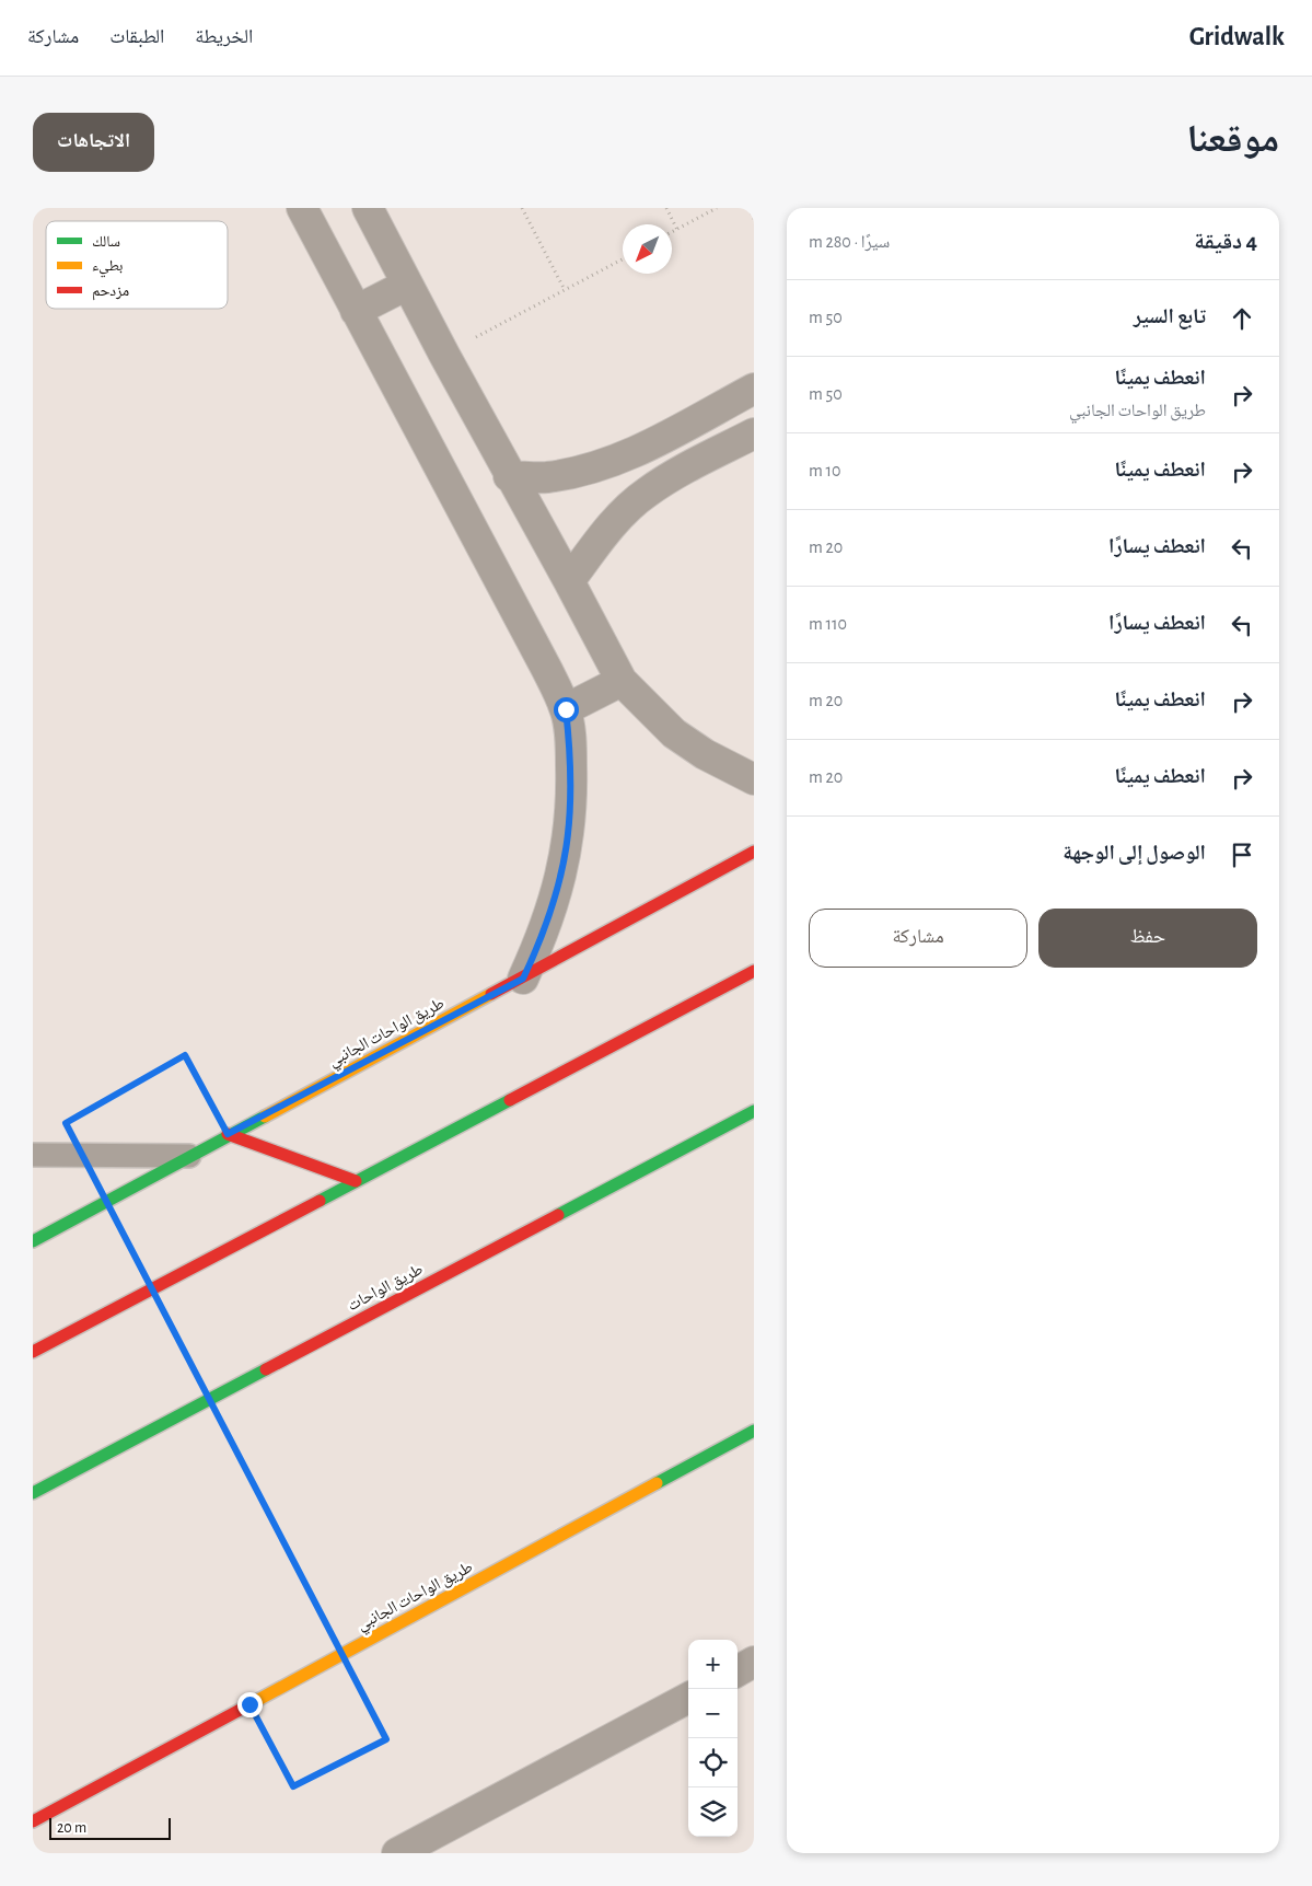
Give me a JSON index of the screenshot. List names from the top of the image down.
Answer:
{
  "streets": {
    "main road": ["طريق الواحات الجانبي", "طريق الواحات"]
  },
  "legend": ["سالك", "بطيء", "مزدحم"],
  "scale_bar": "20 m",
  "north": "bottom left",
  "page": {
    "header": "Gridwalk",
    "nav": ["الخريطة", "الطبقات", "مشاركة"],
    "title": "موقعنا",
    "buttons": [
      "الاتجاهات",
      ["حفظ", "مشاركة"]
    ],
    "heading": ["4 دقيقة", "سيرًا · 280 m"],
    "list": [
      ["تابع السير", "50 m"],
      ["انعطف يمينًا", "طريق الواحات الجانبي", "50 m"],
      ["انعطف يمينًا", "10 m"],
      ["انعطف يسارًا", "20 m"],
      ["انعطف يسارًا", "110 m"],
      ["انعطف يمينًا", "20 m"],
      ["انعطف يمينًا", "20 m"],
      "الوصول إلى الوجهة"
    ],
    "map_buttons": ["+", "−"],
    "scale": "20 m"
  }
}
